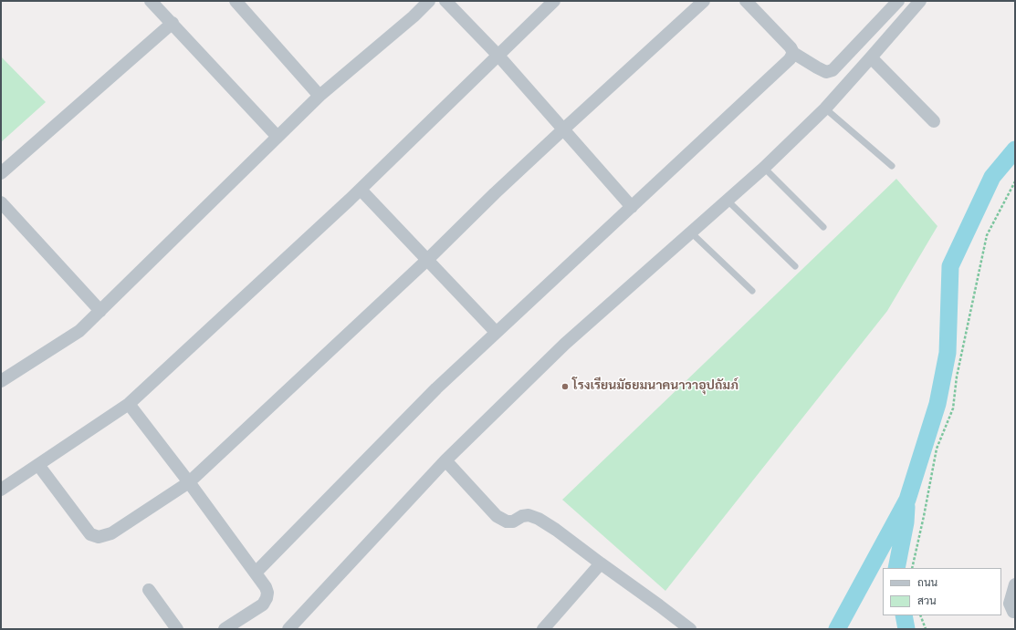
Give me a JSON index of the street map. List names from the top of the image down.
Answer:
{
  "places": ["โรงเรียนมัธยมนาคนาวาอุปถัมภ์"],
  "legend": ["ถนน", "สวน"]
}
